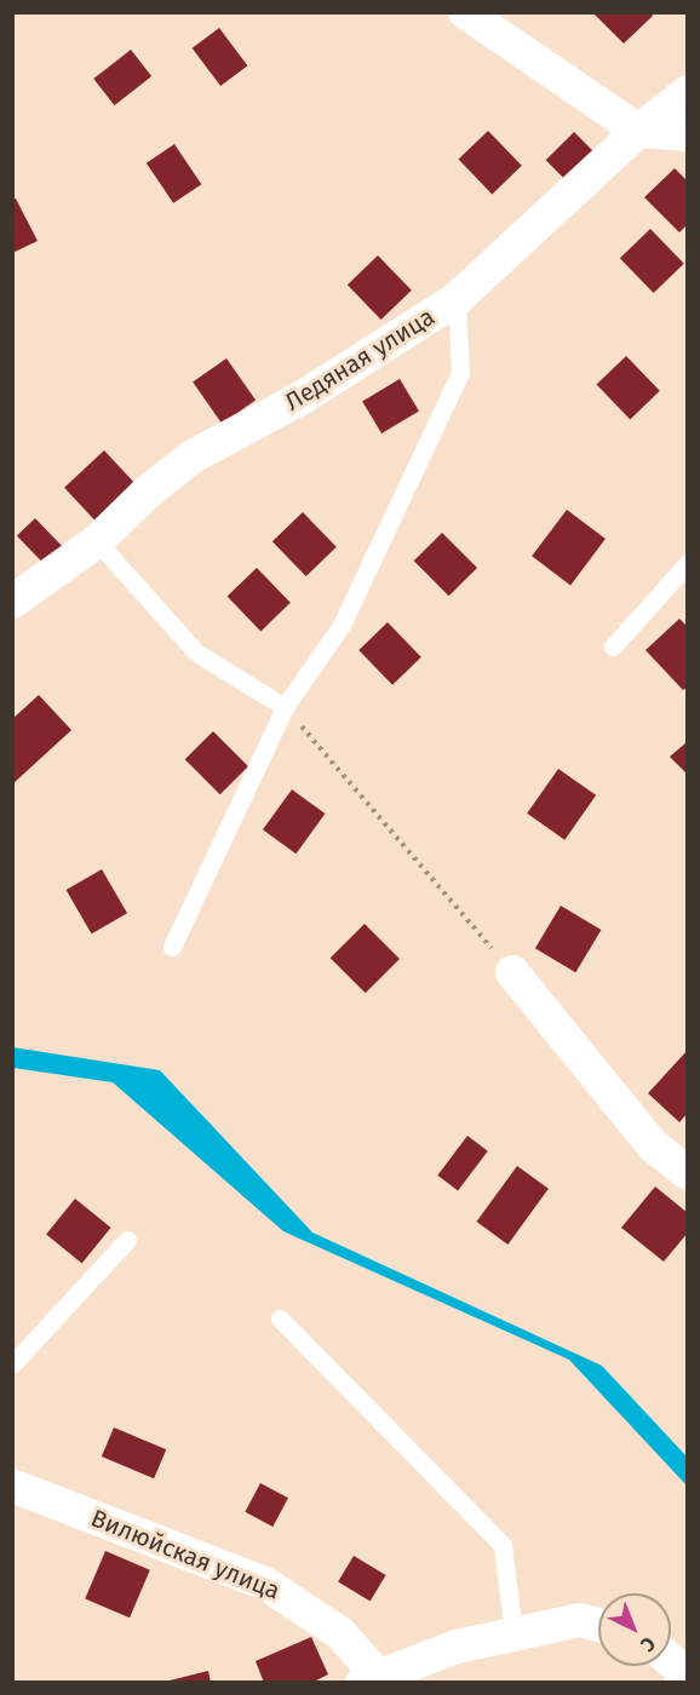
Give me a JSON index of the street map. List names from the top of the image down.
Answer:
{
  "streets": {
    "street": ["Ледяная улица", "Вилюйская улица"]
  },
  "north": "bottom right"
}
